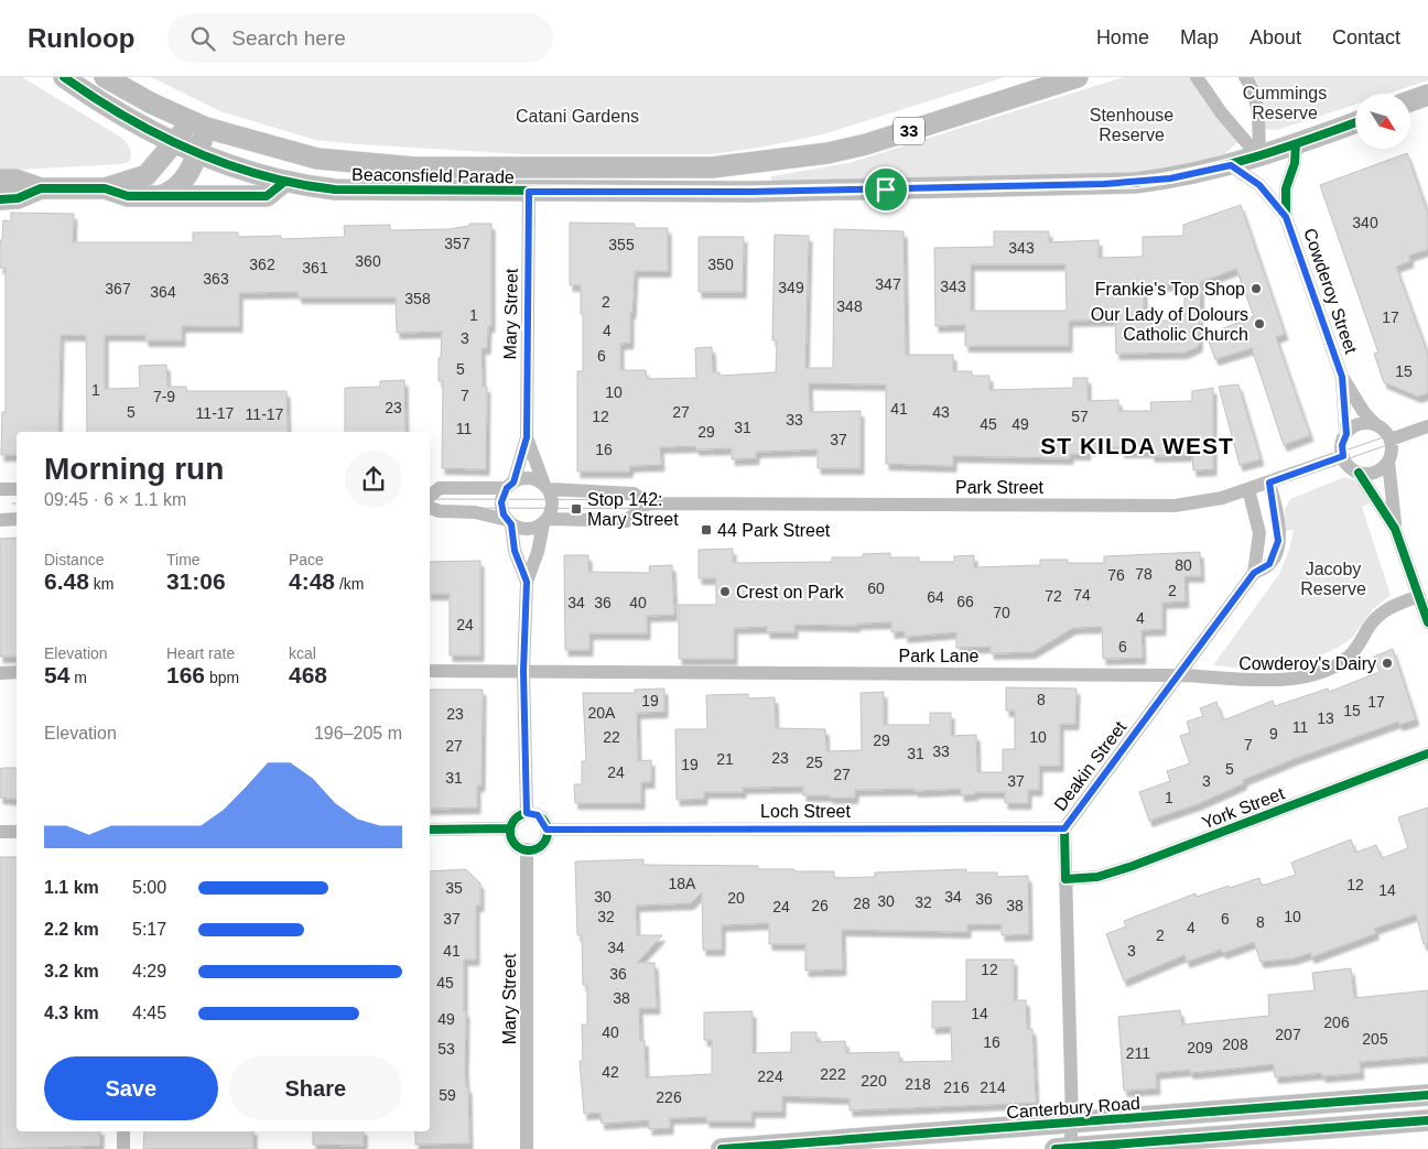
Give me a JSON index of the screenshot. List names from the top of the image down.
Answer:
{
  "streets": {
    "main road": ["33", "Beaconsfield Parade", "Canterbury Road"],
    "street": [
      "Cowderoy Street",
      "Mary Street",
      "Park Street",
      "Park Lane",
      "Deakin Street",
      "York Street",
      "Loch Street"
    ]
  },
  "crossings": [
    ["Beaconsfield Parade", "Cowderoy Street"],
    ["Beaconsfield Parade", "Mary Street"],
    ["Cowderoy Street", "Park Street"],
    ["Mary Street", "Park Street"],
    ["Mary Street", "Loch Street"],
    ["Park Street", "Deakin Street"],
    ["Park Lane", "Deakin Street"],
    ["Deakin Street", "York Street"],
    ["Deakin Street", "Loch Street"],
    ["Deakin Street", "Canterbury Road"]
  ],
  "districts": ["ST KILDA WEST"],
  "parks": [
    "Cummings Reserve",
    "Stenhouse Reserve",
    "Catani Gardens",
    "Jacoby Reserve"
  ],
  "places": {
    "other": [
      "Frankie's Top Shop",
      "Our Lady of Dolours Catholic Church",
      "Crest on Park",
      "Cowderoy's Dairy"
    ],
    "transit": ["Stop 142: Mary Street", "44 Park Street"]
  },
  "house_numbers": [
    "340",
    "357",
    "355",
    "343",
    "360",
    "362",
    "350",
    "361",
    "363",
    "347",
    "343",
    "349",
    "367",
    "364",
    "358",
    "2",
    "348",
    "1",
    "17",
    "4",
    "3",
    "6",
    "5",
    "15",
    "1",
    "10",
    "7",
    "7-9",
    "23",
    "41",
    "5",
    "27",
    "43",
    "11-17",
    "11-17",
    "12",
    "57",
    "33",
    "45",
    "49",
    "31",
    "11",
    "29",
    "37",
    "16",
    "80",
    "78",
    "76",
    "60",
    "2",
    "74",
    "72",
    "64",
    "66",
    "34",
    "36",
    "40",
    "70",
    "4",
    "24",
    "6",
    "8",
    "19",
    "17",
    "15",
    "20A",
    "23",
    "13",
    "11",
    "9",
    "22",
    "10",
    "29",
    "7",
    "27",
    "33",
    "31",
    "23",
    "21",
    "25",
    "19",
    "5",
    "24",
    "27",
    "31",
    "37",
    "3",
    "1",
    "18A",
    "12",
    "35",
    "14",
    "30",
    "34",
    "20",
    "36",
    "30",
    "32",
    "28",
    "26",
    "38",
    "24",
    "32",
    "10",
    "37",
    "6",
    "8",
    "4",
    "2",
    "34",
    "41",
    "3",
    "12",
    "36",
    "45",
    "38",
    "14",
    "49",
    "206",
    "40",
    "207",
    "205",
    "16",
    "208",
    "209",
    "53",
    "211",
    "42",
    "222",
    "224",
    "220",
    "218",
    "216",
    "214",
    "59",
    "226"
  ],
  "north": "bottom right",
  "page": {
    "header": "Runloop",
    "search": "Search here",
    "nav": [
      "Home",
      "Map",
      "About",
      "Contact"
    ],
    "heading": ["Morning run", "09:45 · 6 × 1.1 km"],
    "stats": [
      ["Distance", "6.48 km"],
      ["Time", "31:06"],
      ["Pace", "4:48 /km"],
      ["Elevation", "54 m"],
      ["Heart rate", "166 bpm"],
      ["kcal", "468"]
    ],
    "chart": ["Elevation", "196–205 m"],
    "list": [
      {
        "name": "1.1 km",
        "note": "5:00"
      },
      {
        "name": "2.2 km",
        "note": "5:17"
      },
      {
        "name": "3.2 km",
        "note": "4:29"
      },
      {
        "name": "4.3 km",
        "note": "4:45"
      }
    ],
    "buttons": ["Save", "Share"]
  }
}
